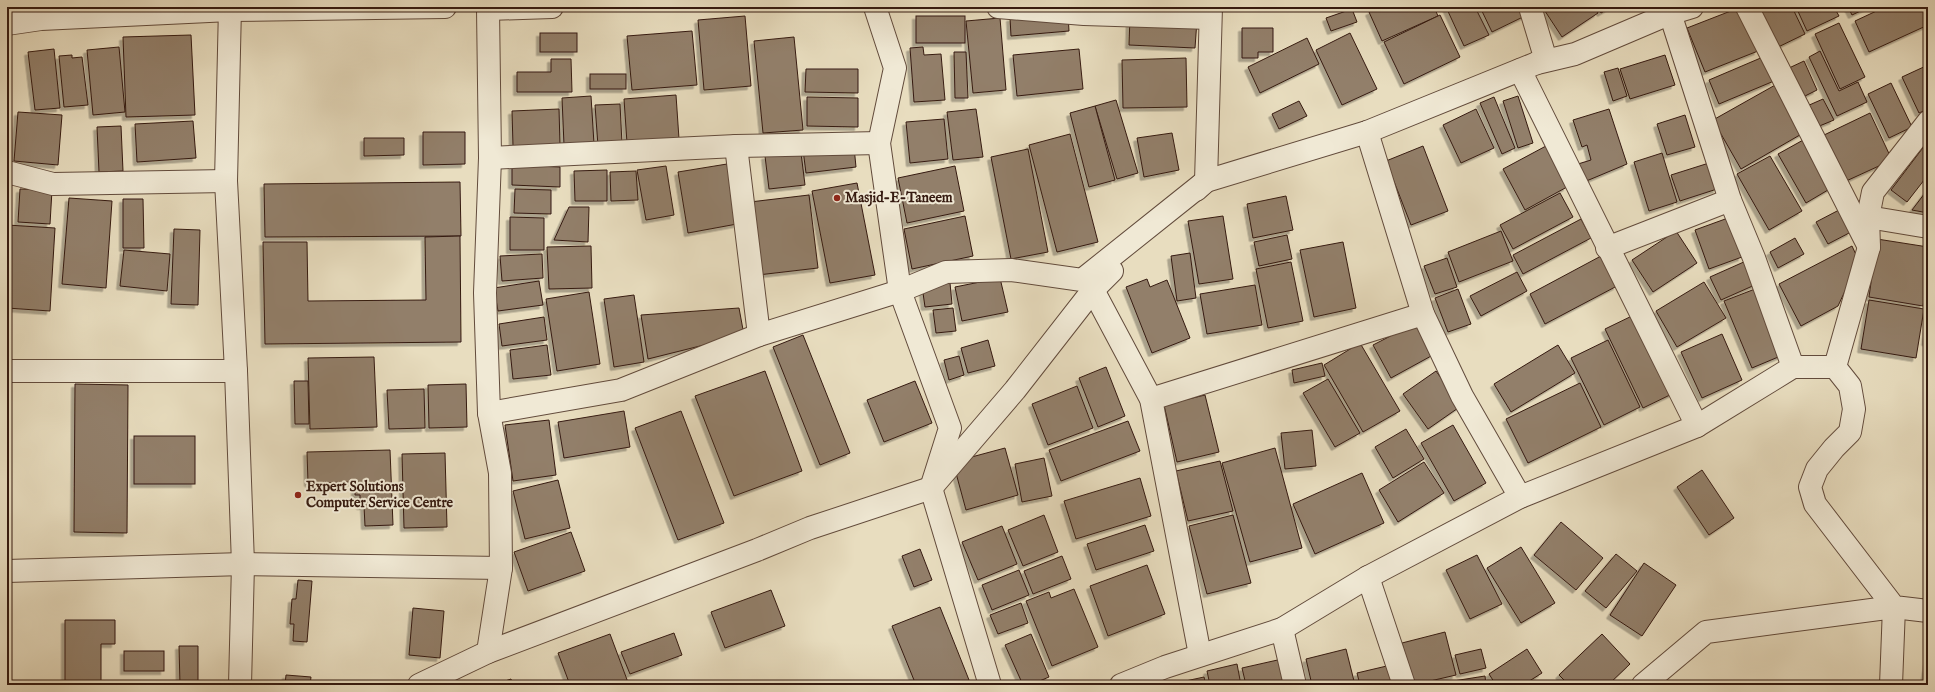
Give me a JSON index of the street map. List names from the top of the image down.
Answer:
{
  "places": ["Masjid-E-Taneem", "Expert Solutions Computer Service Centre"]
}
